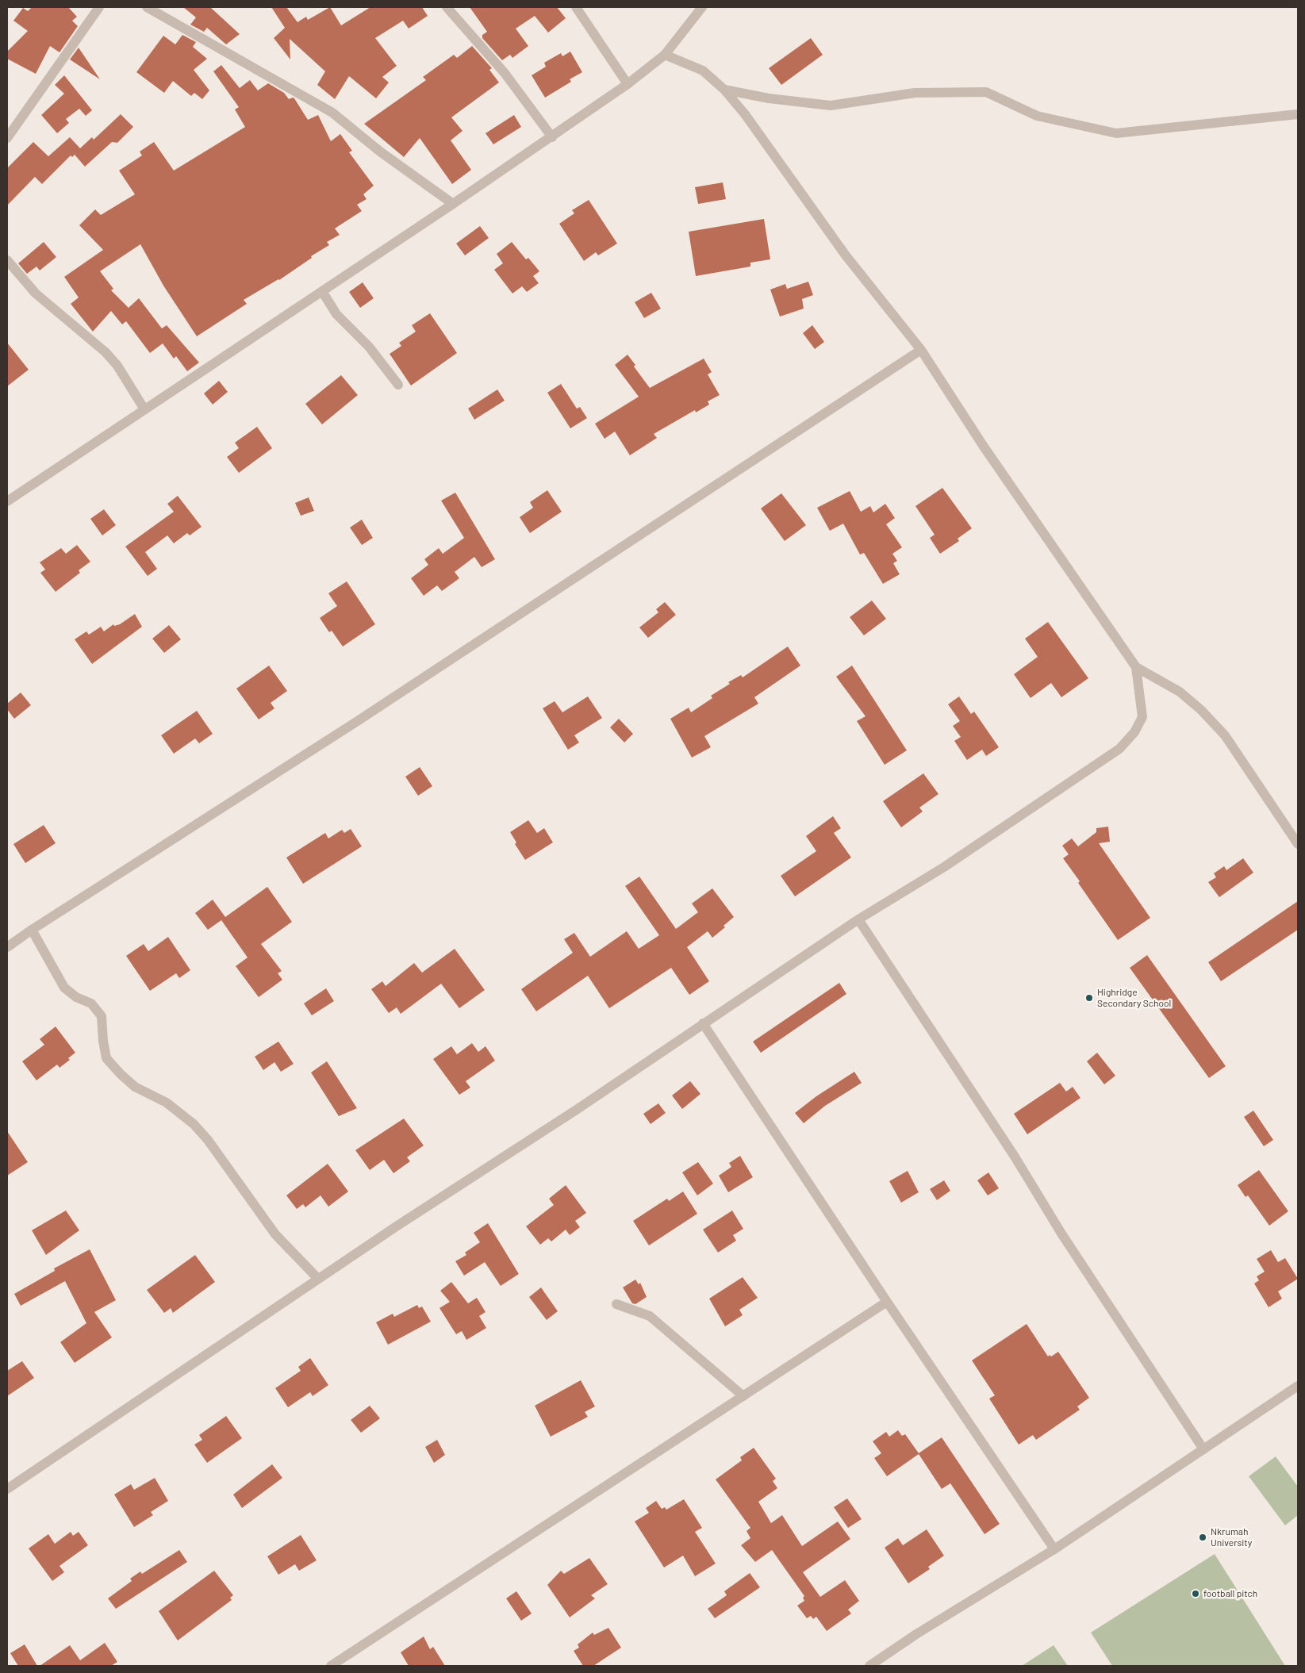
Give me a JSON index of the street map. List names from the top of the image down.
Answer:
{
  "places": ["Highridge Secondary School", "Nkrumah University", "football pitch"]
}
